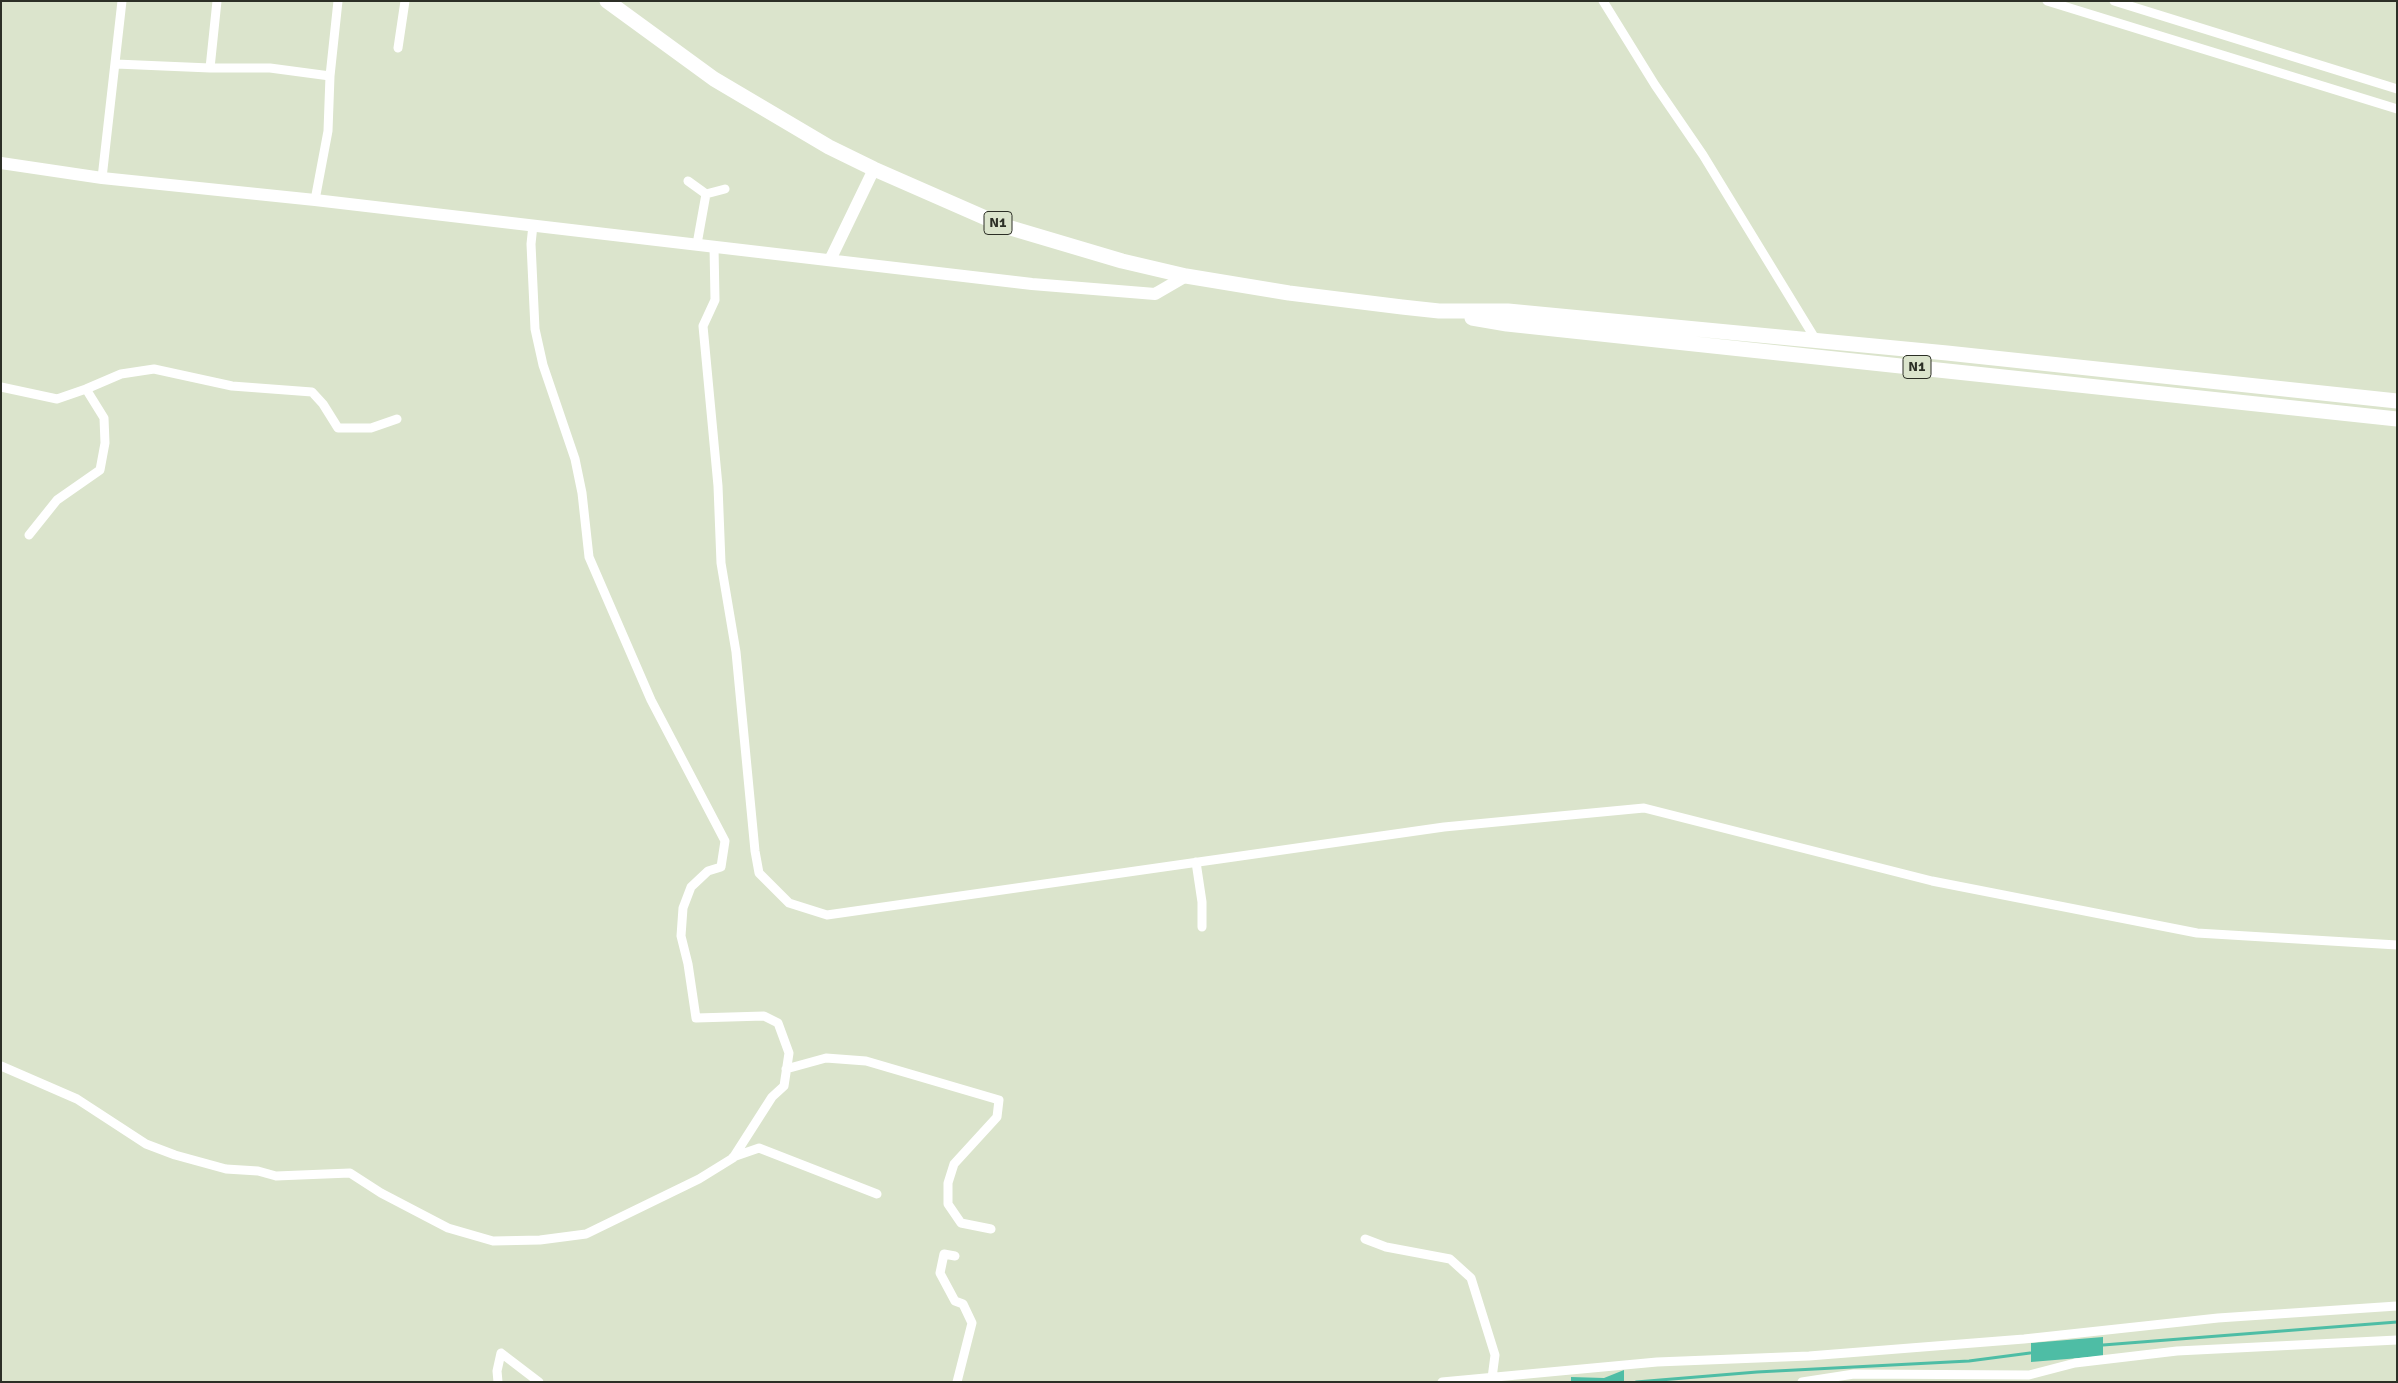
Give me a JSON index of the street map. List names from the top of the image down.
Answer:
{
  "streets": {
    "highway": ["N1"]
  }
}
